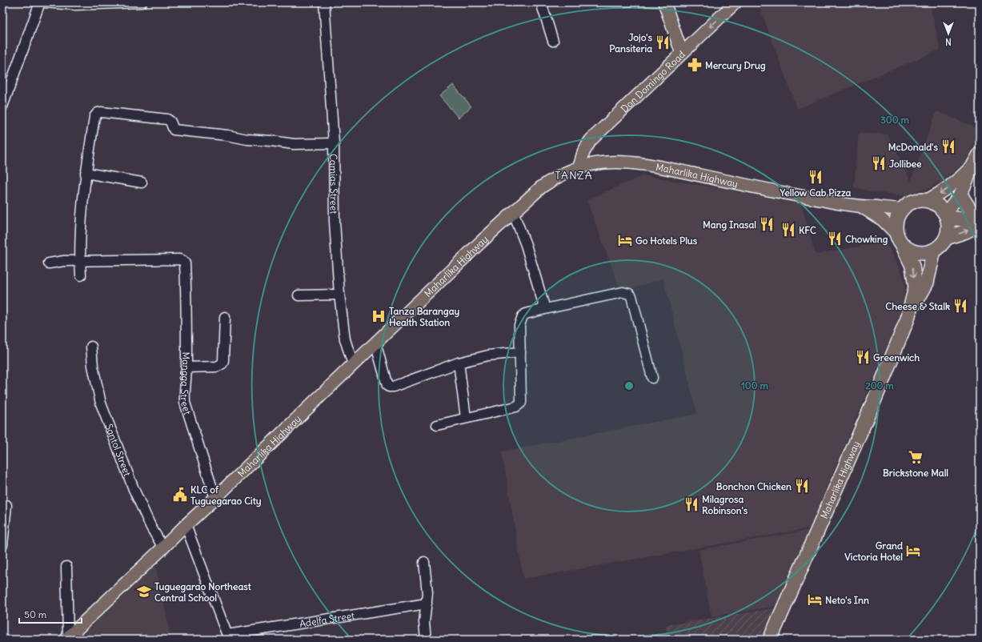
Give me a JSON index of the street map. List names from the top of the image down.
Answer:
{
  "streets": {
    "highway": ["Maharlika Highway"],
    "main road": ["Don Domingo Road"],
    "street": [
      "Camias Street",
      "Mangga Street",
      "Santol Street",
      "Adelfa Street"
    ]
  },
  "crossings": [
    ["Don Domingo Road", "Maharlika Highway"],
    ["Maharlika Highway", "Camias Street"],
    ["Maharlika Highway", "Mangga Street"],
    ["Maharlika Highway", "Santol Street"]
  ],
  "districts": ["TANZA"],
  "places": {
    "restaurant": [
      "Jojo's Pansiteria",
      "McDonald's",
      "Jollibee",
      "Yellow Cab Pizza",
      "Mang Inasal",
      "KFC",
      "Chowking",
      "Cheese & Stalk",
      "Greenwich",
      "Bonchon Chicken",
      "Milagrosa Robinson's"
    ],
    "pharmacy": ["Mercury Drug"],
    "hotel": ["Go Hotels Plus", "Grand Victoria Hotel", "Neto's Inn"],
    "hospital": ["Tanza Barangay Health Station"],
    "supermarket": ["Brickstone Mall"],
    "public building": ["KLC of Tuguegarao City"],
    "school or university": ["Tuguegarao Northeast Central School"]
  },
  "scale_bar": "50 m",
  "north": "bottom",
  "rings": ["300 m", "100 m", "200 m"]
}
